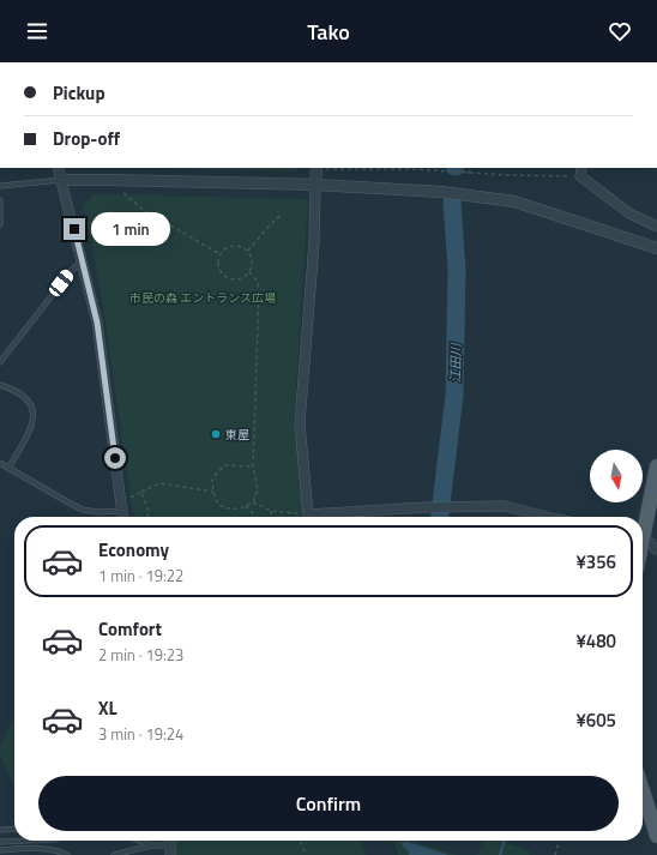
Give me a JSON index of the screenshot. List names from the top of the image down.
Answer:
{
  "water": ["江田川"],
  "parks": ["市民の森 エントランス広場"],
  "places": ["東屋"],
  "north": "bottom",
  "page": {
    "header": "Tako",
    "banner": ["Pickup", "Drop-off"],
    "bubble": "1 min",
    "list": [
      {
        "name": "Economy",
        "note": "1 min · 19:22",
        "value": "¥356"
      },
      {
        "name": "Comfort",
        "note": "2 min · 19:23",
        "value": "¥480"
      },
      {
        "name": "XL",
        "note": "3 min · 19:24",
        "value": "¥605"
      }
    ],
    "buttons": "Confirm"
  }
}
